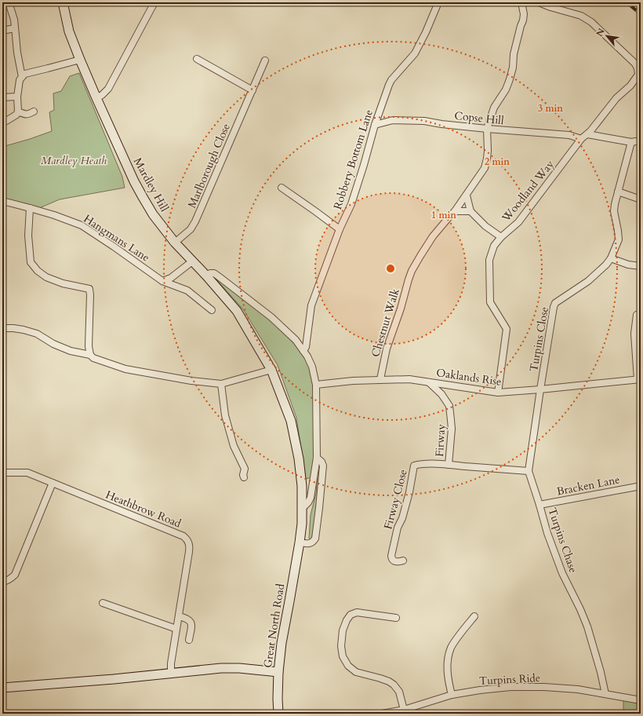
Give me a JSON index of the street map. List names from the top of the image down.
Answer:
{
  "streets": {
    "main road": ["Mardley Hill", "Great North Road"],
    "street": [
      "Copse Hill",
      "Robbery Bottom Lane",
      "Marlborough Close",
      "Woodland Way",
      "Hangmans Lane",
      "Chestnut Walk",
      "Turpins Close",
      "Oaklands Rise",
      "Firway",
      "Bracken Lane",
      "Firway Close",
      "Heathbrow Road",
      "Turpins Chase",
      "Turpins Ride"
    ]
  },
  "crossings": [
    ["Copse Hill", "Robbery Bottom Lane"],
    ["Copse Hill", "Woodland Way"],
    ["Copse Hill", "Chestnut Walk"],
    ["Marlborough Close", "Mardley Hill"],
    ["Mardley Hill", "Great North Road"],
    ["Woodland Way", "Oaklands Rise"],
    ["Chestnut Walk", "Oaklands Rise"],
    ["Turpins Close", "Oaklands Rise"],
    ["Turpins Close", "Turpins Chase"],
    ["Oaklands Rise", "Firway"],
    ["Oaklands Rise", "Turpins Chase"],
    ["Firway", "Firway Close"],
    ["Firway", "Turpins Chase"],
    ["Bracken Lane", "Turpins Chase"],
    ["Turpins Chase", "Turpins Ride"]
  ],
  "parks": ["Mardley Heath"],
  "north": "top left",
  "rings": ["3 min", "2 min", "1 min"]
}
